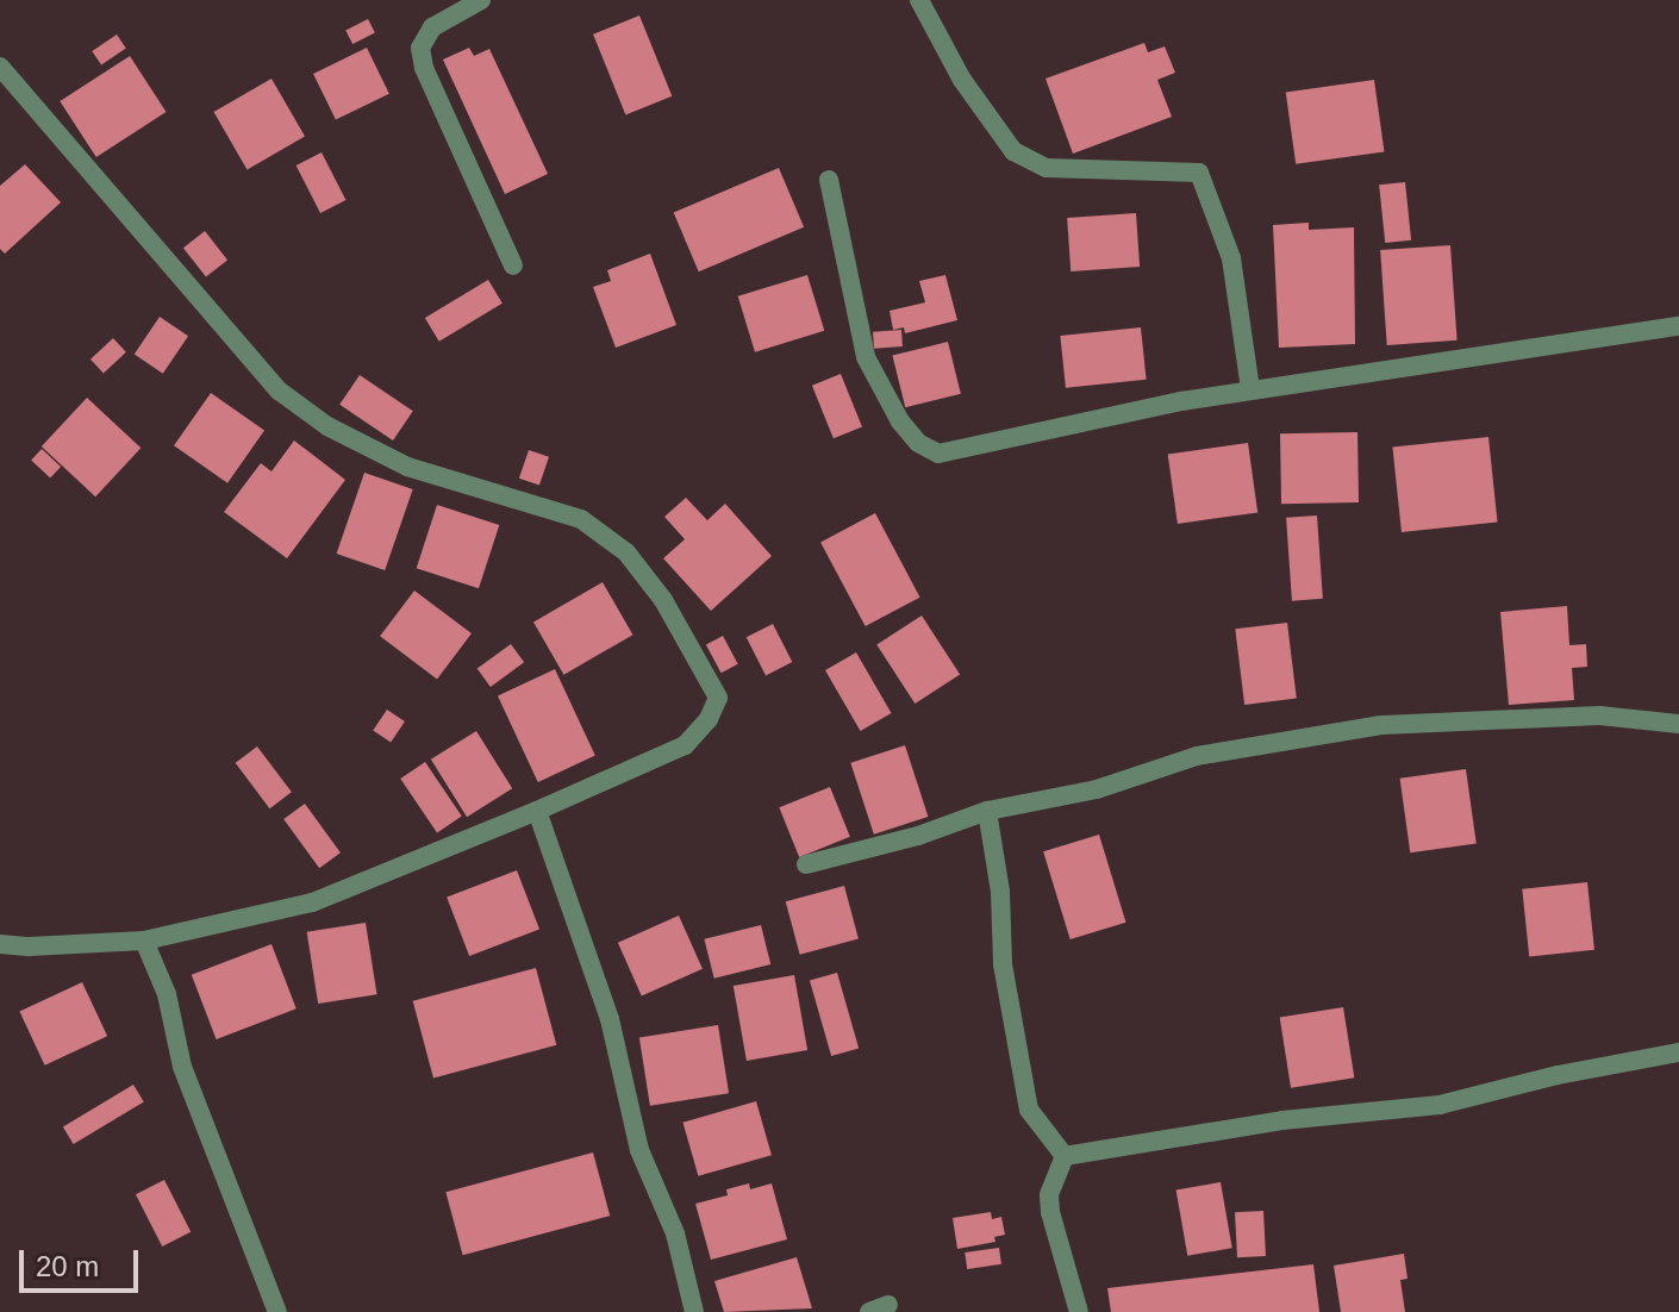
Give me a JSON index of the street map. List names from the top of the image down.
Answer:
{
  "scale_bar": "20 m"
}
